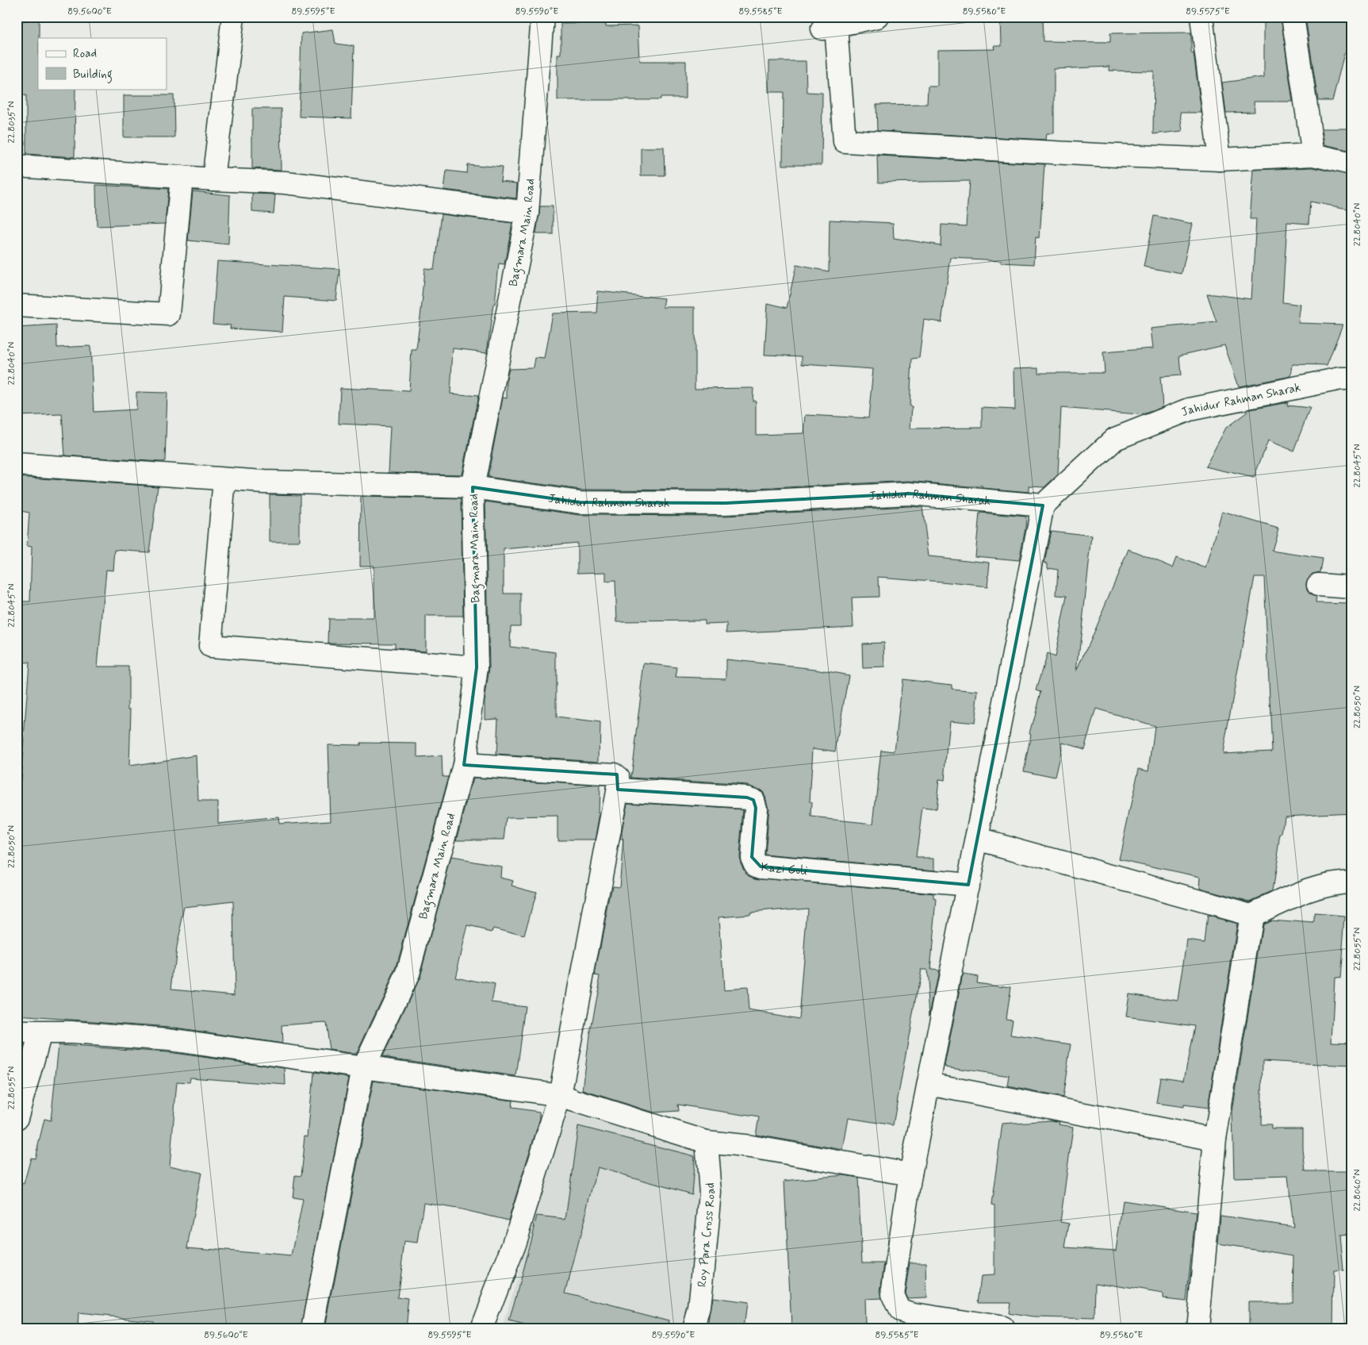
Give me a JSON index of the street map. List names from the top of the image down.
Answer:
{
  "streets": {
    "street": [
      "Bagmara Main Road",
      "Jahidur Rahman Sharak",
      "Kazi Goli",
      "Roy Para Cross Road"
    ]
  },
  "crossings": [
    ["Bagmara Main Road", "Jahidur Rahman Sharak"]
  ],
  "legend": ["Road", "Building"],
  "coordinates": [
    "89.5600°E",
    "89.5595°E",
    "89.5590°E",
    "89.5585°E",
    "89.5580°E",
    "89.5575°E",
    "22.8035°N",
    "22.8040°N",
    "22.8045°N",
    "22.8050°N",
    "22.8055°N",
    "22.8060°N"
  ]
}
